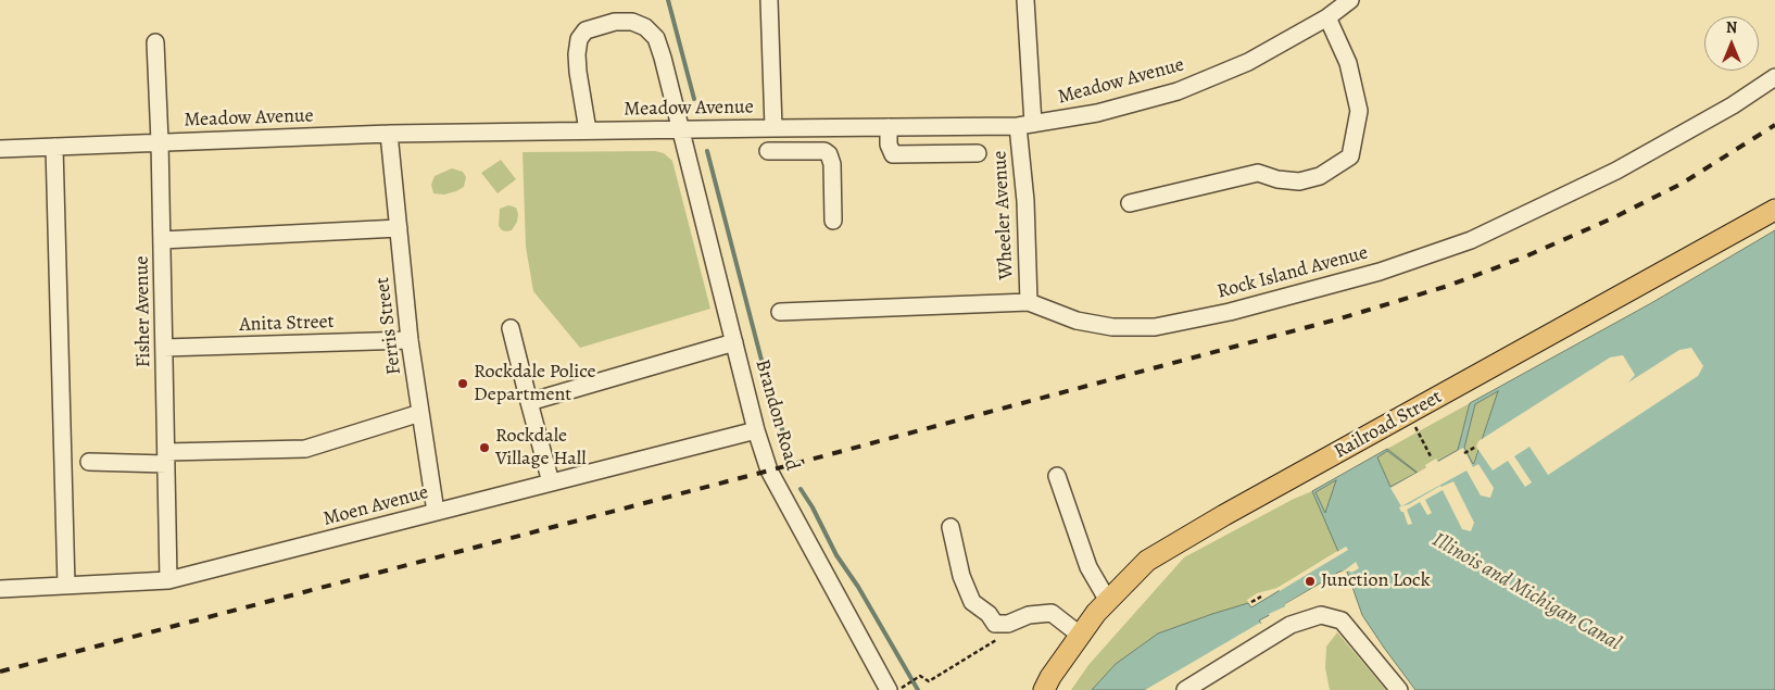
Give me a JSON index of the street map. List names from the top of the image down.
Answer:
{
  "streets": {
    "main road": ["Railroad Street"],
    "street": [
      "Meadow Avenue",
      "Wheeler Avenue",
      "Rock Island Avenue",
      "Fisher Avenue",
      "Anita Street",
      "Ferris Street",
      "Brandon Road",
      "Moen Avenue"
    ]
  },
  "crossings": [
    ["Meadow Avenue", "Wheeler Avenue"],
    ["Meadow Avenue", "Fisher Avenue"],
    ["Meadow Avenue", "Ferris Street"],
    ["Meadow Avenue", "Brandon Road"],
    ["Wheeler Avenue", "Rock Island Avenue"],
    ["Fisher Avenue", "Anita Street"],
    ["Fisher Avenue", "Moen Avenue"],
    ["Anita Street", "Ferris Street"],
    ["Ferris Street", "Moen Avenue"],
    ["Brandon Road", "Moen Avenue"]
  ],
  "water": ["Illinois and Michigan Canal"],
  "places": ["Rockdale Police Department", "Rockdale Village Hall", "Junction Lock"],
  "north": "top"
}
